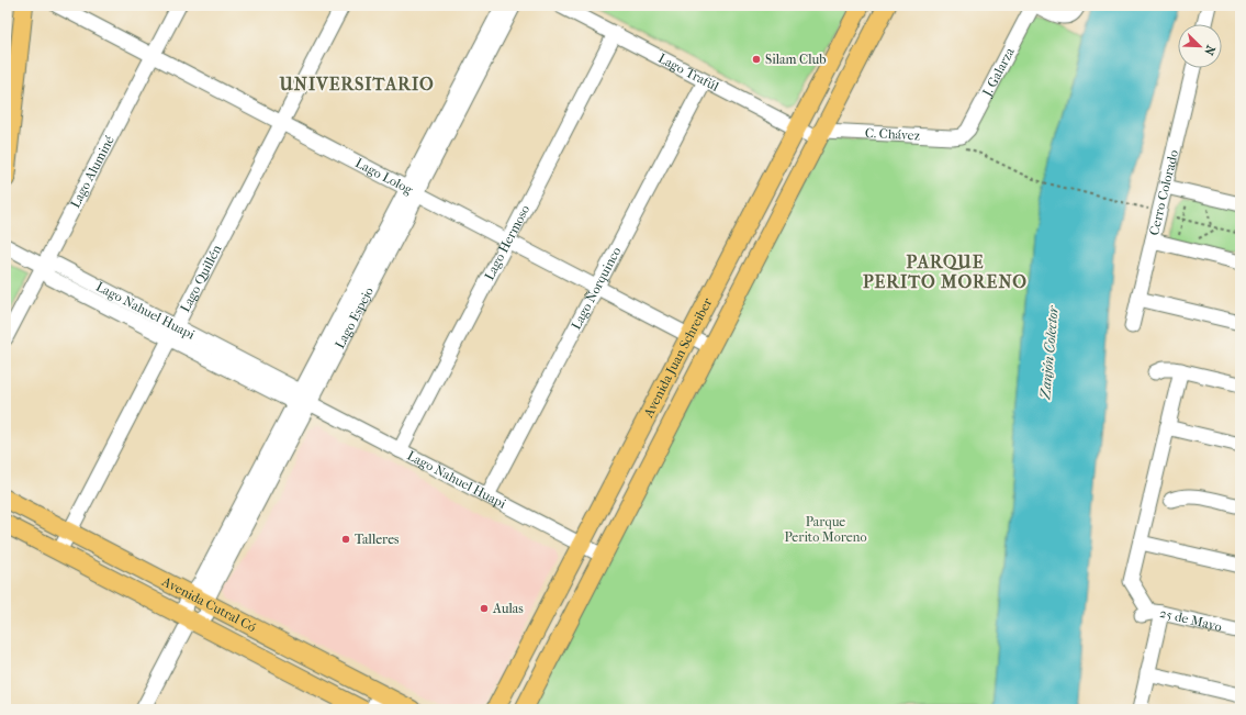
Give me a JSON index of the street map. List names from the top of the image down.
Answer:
{
  "streets": {
    "main road": ["Avenida Juan Schreiber", "Avenida Cutral Có"],
    "street": [
      "J. Galarza",
      "Lago Trafúl",
      "C. Chávez",
      "Lago Aluminé",
      "Lago Lolog",
      "Cerro Colorado",
      "Lago Hermoso",
      "Lago Quillén",
      "Lago Ñorquinco",
      "Lago Nahuel Huapi",
      "Lago Espejo",
      "25 de Mayo"
    ]
  },
  "crossings": [
    ["J. Galarza", "C. Chávez"],
    ["Lago Trafúl", "C. Chávez"],
    ["Lago Trafúl", "Lago Hermoso"],
    ["Lago Trafúl", "Lago Ñorquinco"],
    ["Lago Trafúl", "Avenida Juan Schreiber"],
    ["C. Chávez", "Avenida Juan Schreiber"],
    ["Lago Aluminé", "Lago Lolog"],
    ["Lago Aluminé", "Lago Nahuel Huapi"],
    ["Lago Lolog", "Lago Hermoso"],
    ["Lago Lolog", "Lago Quillén"],
    ["Lago Lolog", "Lago Ñorquinco"],
    ["Lago Lolog", "Lago Espejo"],
    ["Lago Lolog", "Avenida Juan Schreiber"],
    ["Lago Hermoso", "Lago Nahuel Huapi"],
    ["Lago Quillén", "Lago Nahuel Huapi"],
    ["Lago Quillén", "Avenida Cutral Có"],
    ["Lago Ñorquinco", "Lago Nahuel Huapi"],
    ["Lago Nahuel Huapi", "Lago Espejo"],
    ["Lago Nahuel Huapi", "Avenida Juan Schreiber"],
    ["Lago Espejo", "Avenida Cutral Có"]
  ],
  "districts": ["UNIVERSITARIO", "PARQUE PERITO MORENO"],
  "water": ["Zanjón Colector"],
  "parks": ["Parque Perito Moreno"],
  "places": ["Silam Club", "Talleres", "Aulas"],
  "north": "bottom right"
}
